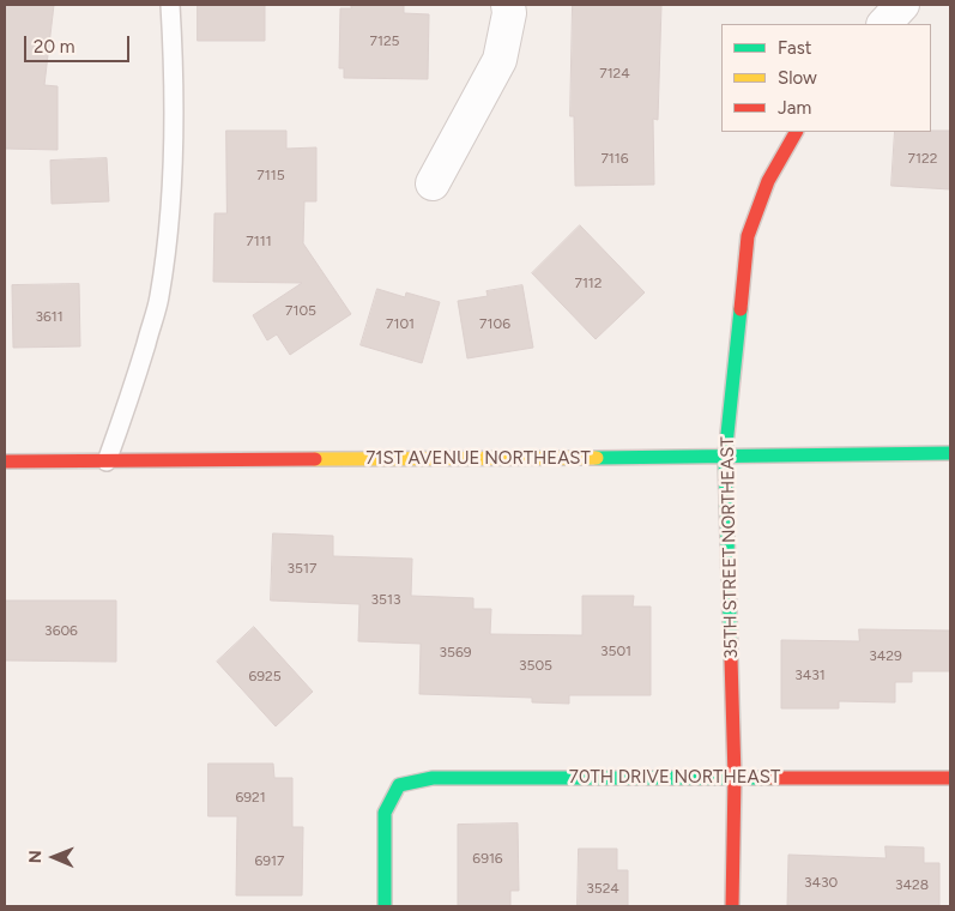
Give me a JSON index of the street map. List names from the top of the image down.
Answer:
{
  "streets": {
    "street": ["71ST AVENUE NORTHEAST", "35TH STREET NORTHEAST", "70TH DRIVE NORTHEAST"]
  },
  "crossings": [
    ["71ST AVENUE NORTHEAST", "35TH STREET NORTHEAST"],
    ["35TH STREET NORTHEAST", "70TH DRIVE NORTHEAST"]
  ],
  "house_numbers": [
    "7125",
    "7124",
    "7116",
    "7122",
    "7115",
    "7111",
    "7112",
    "7105",
    "3611",
    "7101",
    "7106",
    "3517",
    "3513",
    "3606",
    "3501",
    "3569",
    "3429",
    "3505",
    "3431",
    "6925",
    "6921",
    "6916",
    "6917",
    "3430",
    "3428",
    "3524"
  ],
  "legend": ["Fast", "Slow", "Jam"],
  "scale_bar": "20 m",
  "north": "left"
}
